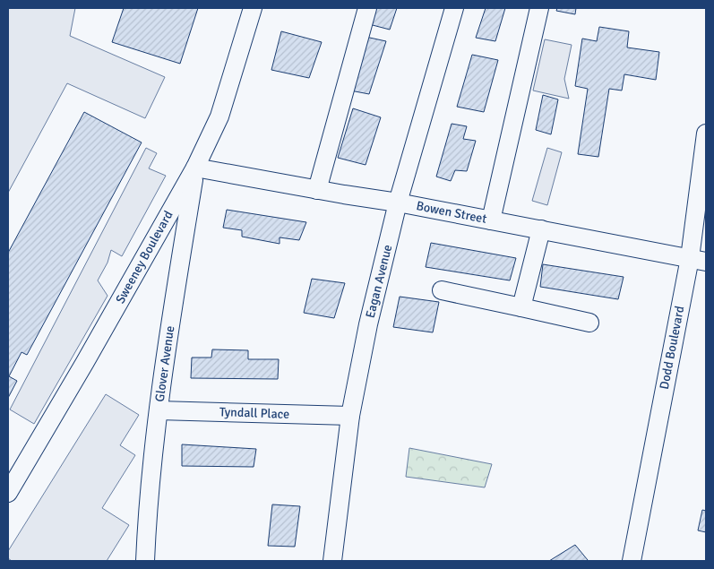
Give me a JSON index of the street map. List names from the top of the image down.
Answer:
{
  "streets": {
    "street": [
      "Bowen Street",
      "Sweeney Boulevard",
      "Eagan Avenue",
      "Dodd Boulevard",
      "Glover Avenue",
      "Tyndall Place"
    ]
  },
  "crossings": [
    ["Bowen Street", "Sweeney Boulevard"],
    ["Bowen Street", "Eagan Avenue"],
    ["Bowen Street", "Dodd Boulevard"],
    ["Bowen Street", "Glover Avenue"],
    ["Sweeney Boulevard", "Glover Avenue"],
    ["Eagan Avenue", "Tyndall Place"],
    ["Glover Avenue", "Tyndall Place"]
  ]
}
